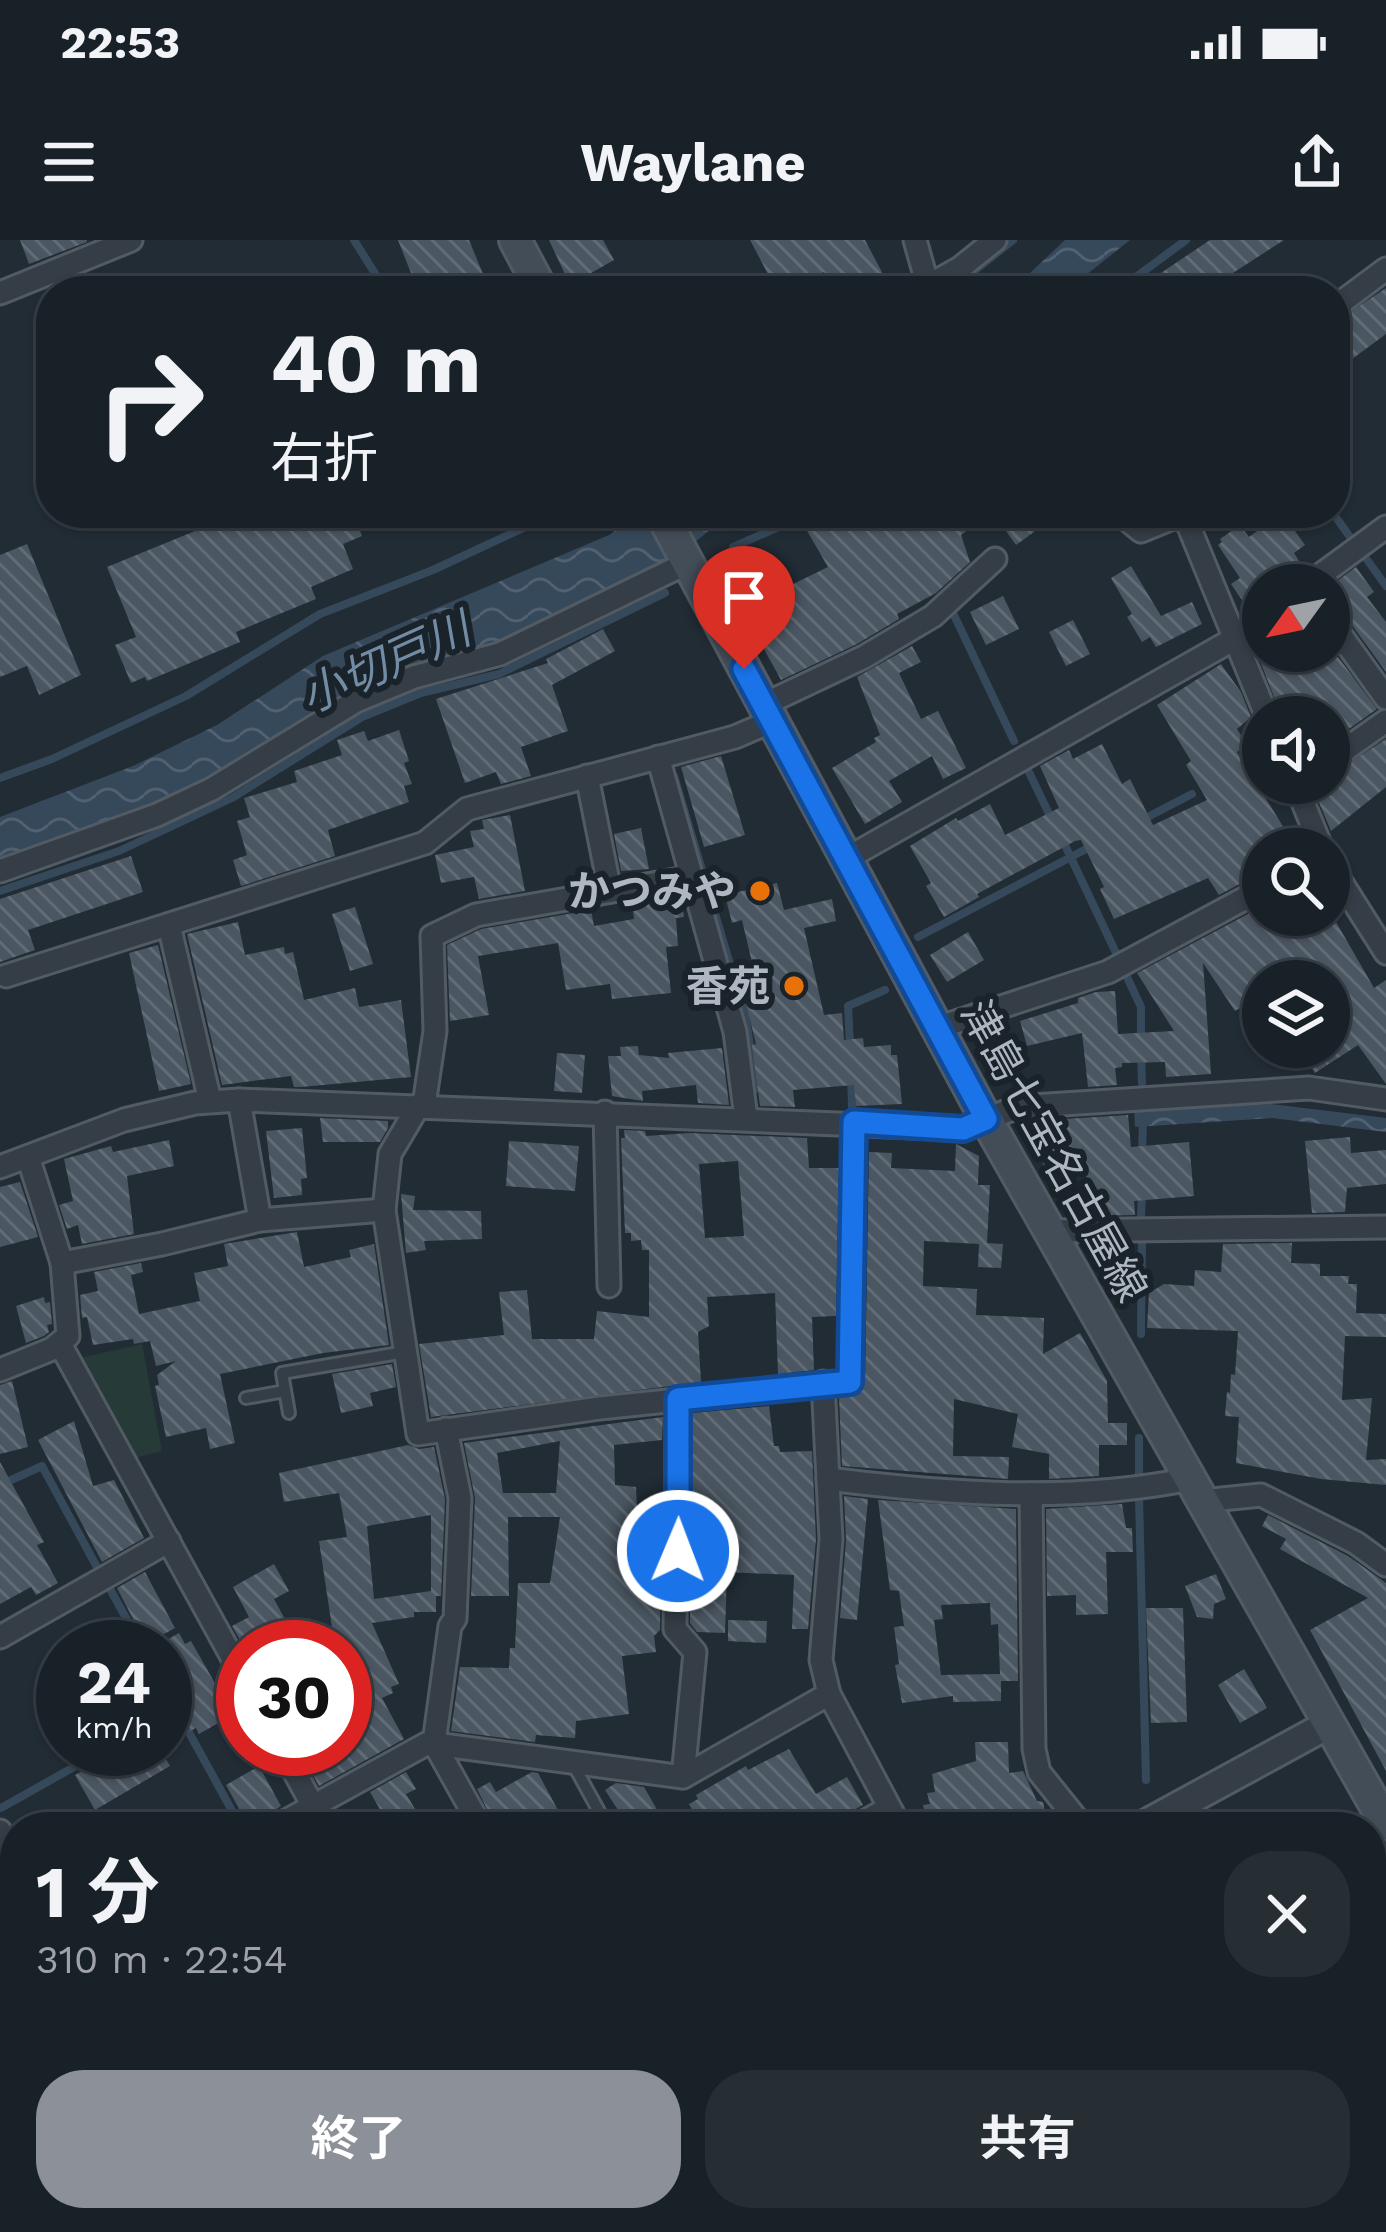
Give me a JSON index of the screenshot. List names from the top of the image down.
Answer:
{
  "streets": {
    "main road": ["津島七宝名古屋線"]
  },
  "water": ["小切戸川"],
  "places": ["かつみや", "香苑"],
  "north": "bottom left",
  "page": {
    "status": "22:53",
    "header": "Waylane",
    "turn": ["40 m", "右折"],
    "speed": "24 km/h",
    "limit": "30",
    "heading": ["1 分", "310 m · 22:54"],
    "buttons": ["終了", "共有"]
  }
}
